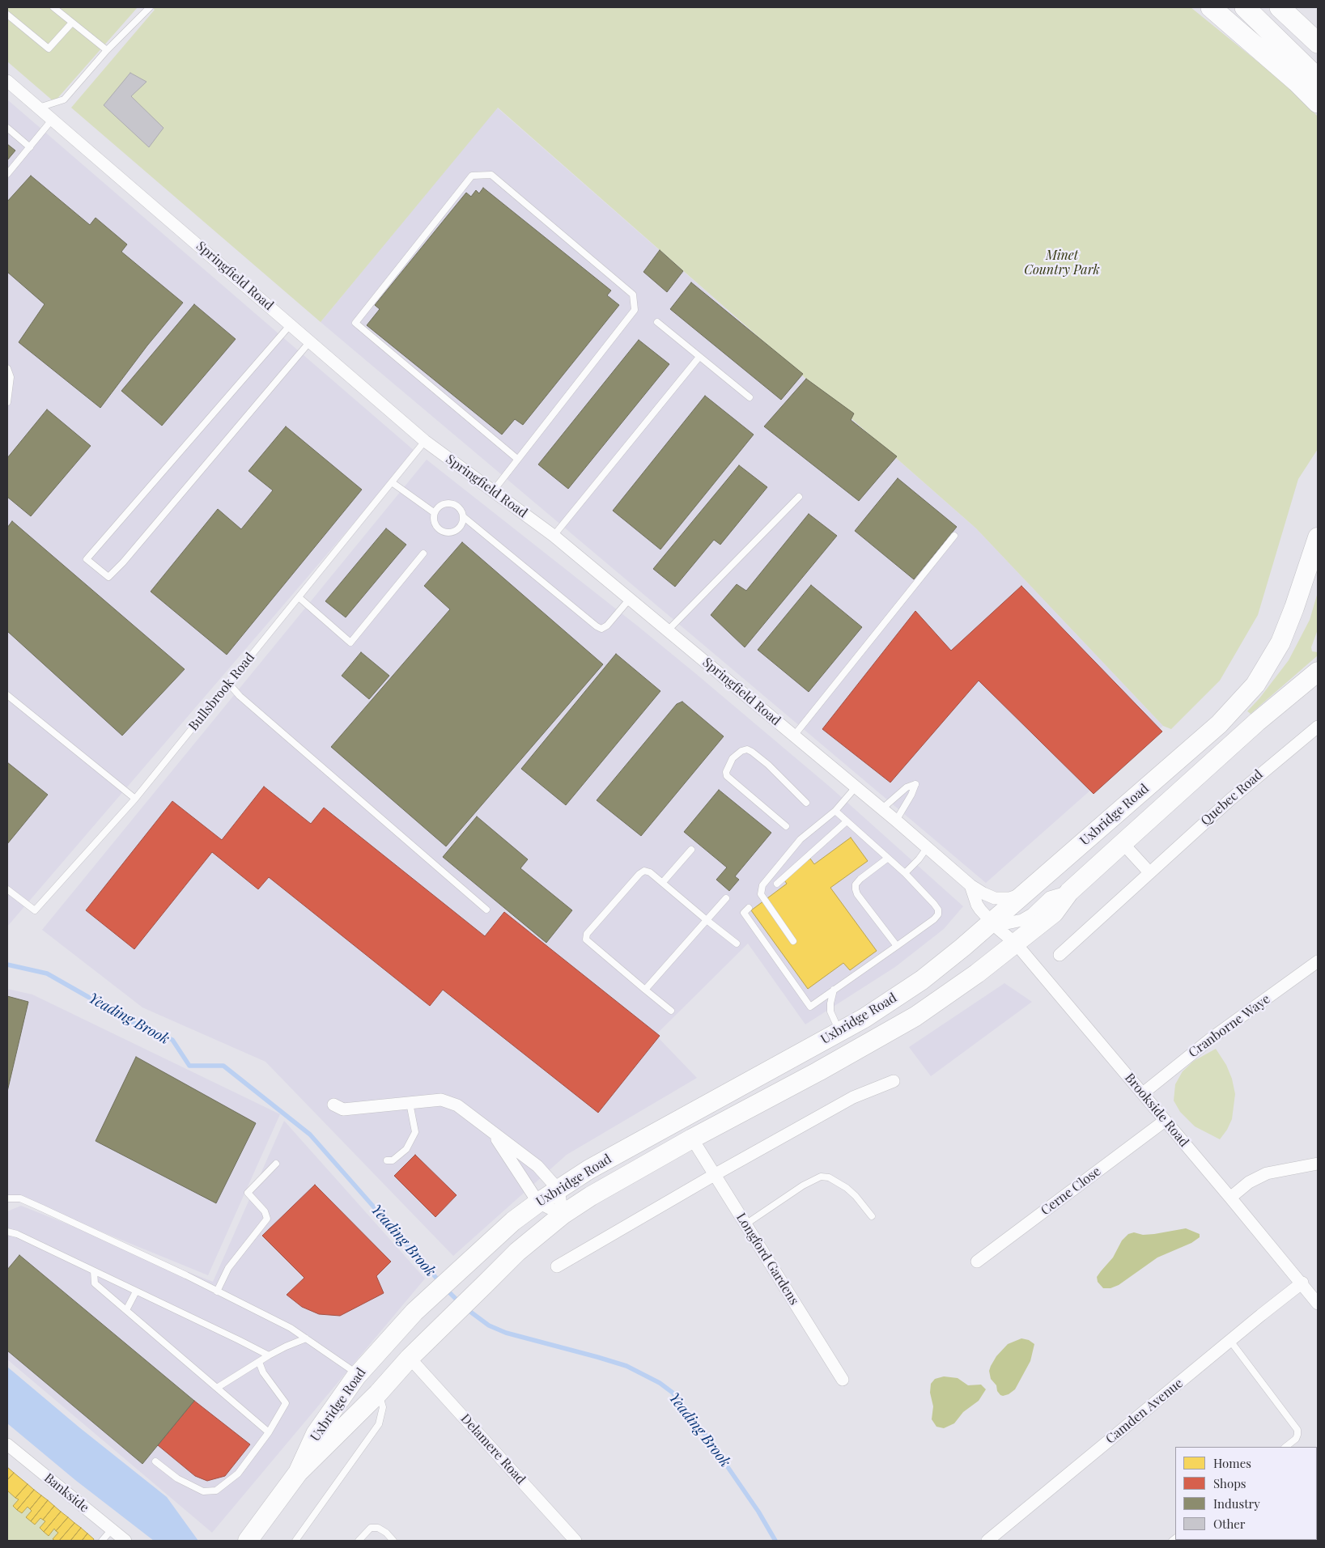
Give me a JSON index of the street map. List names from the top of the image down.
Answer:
{
  "streets": {
    "main road": ["Uxbridge Road"],
    "street": [
      "Springfield Road",
      "Quebec Road",
      "Cranborne Waye",
      "Brookside Road",
      "Cerne Close",
      "Longford Gardens",
      "Camden Avenue",
      "Delamere Road",
      "Bankside"
    ],
    "lane": ["Bullsbrook Road"]
  },
  "crossings": [
    ["Springfield Road", "Bullsbrook Road"],
    ["Springfield Road", "Uxbridge Road"],
    ["Uxbridge Road", "Brookside Road"],
    ["Uxbridge Road", "Longford Gardens"],
    ["Uxbridge Road", "Delamere Road"],
    ["Cranborne Waye", "Brookside Road"],
    ["Brookside Road", "Cerne Close"],
    ["Brookside Road", "Camden Avenue"]
  ],
  "water": ["Yeading Brook"],
  "parks": ["Minet Country Park"],
  "legend": [
    "Homes",
    "Shops",
    "Industry",
    "Other"
  ]
}
